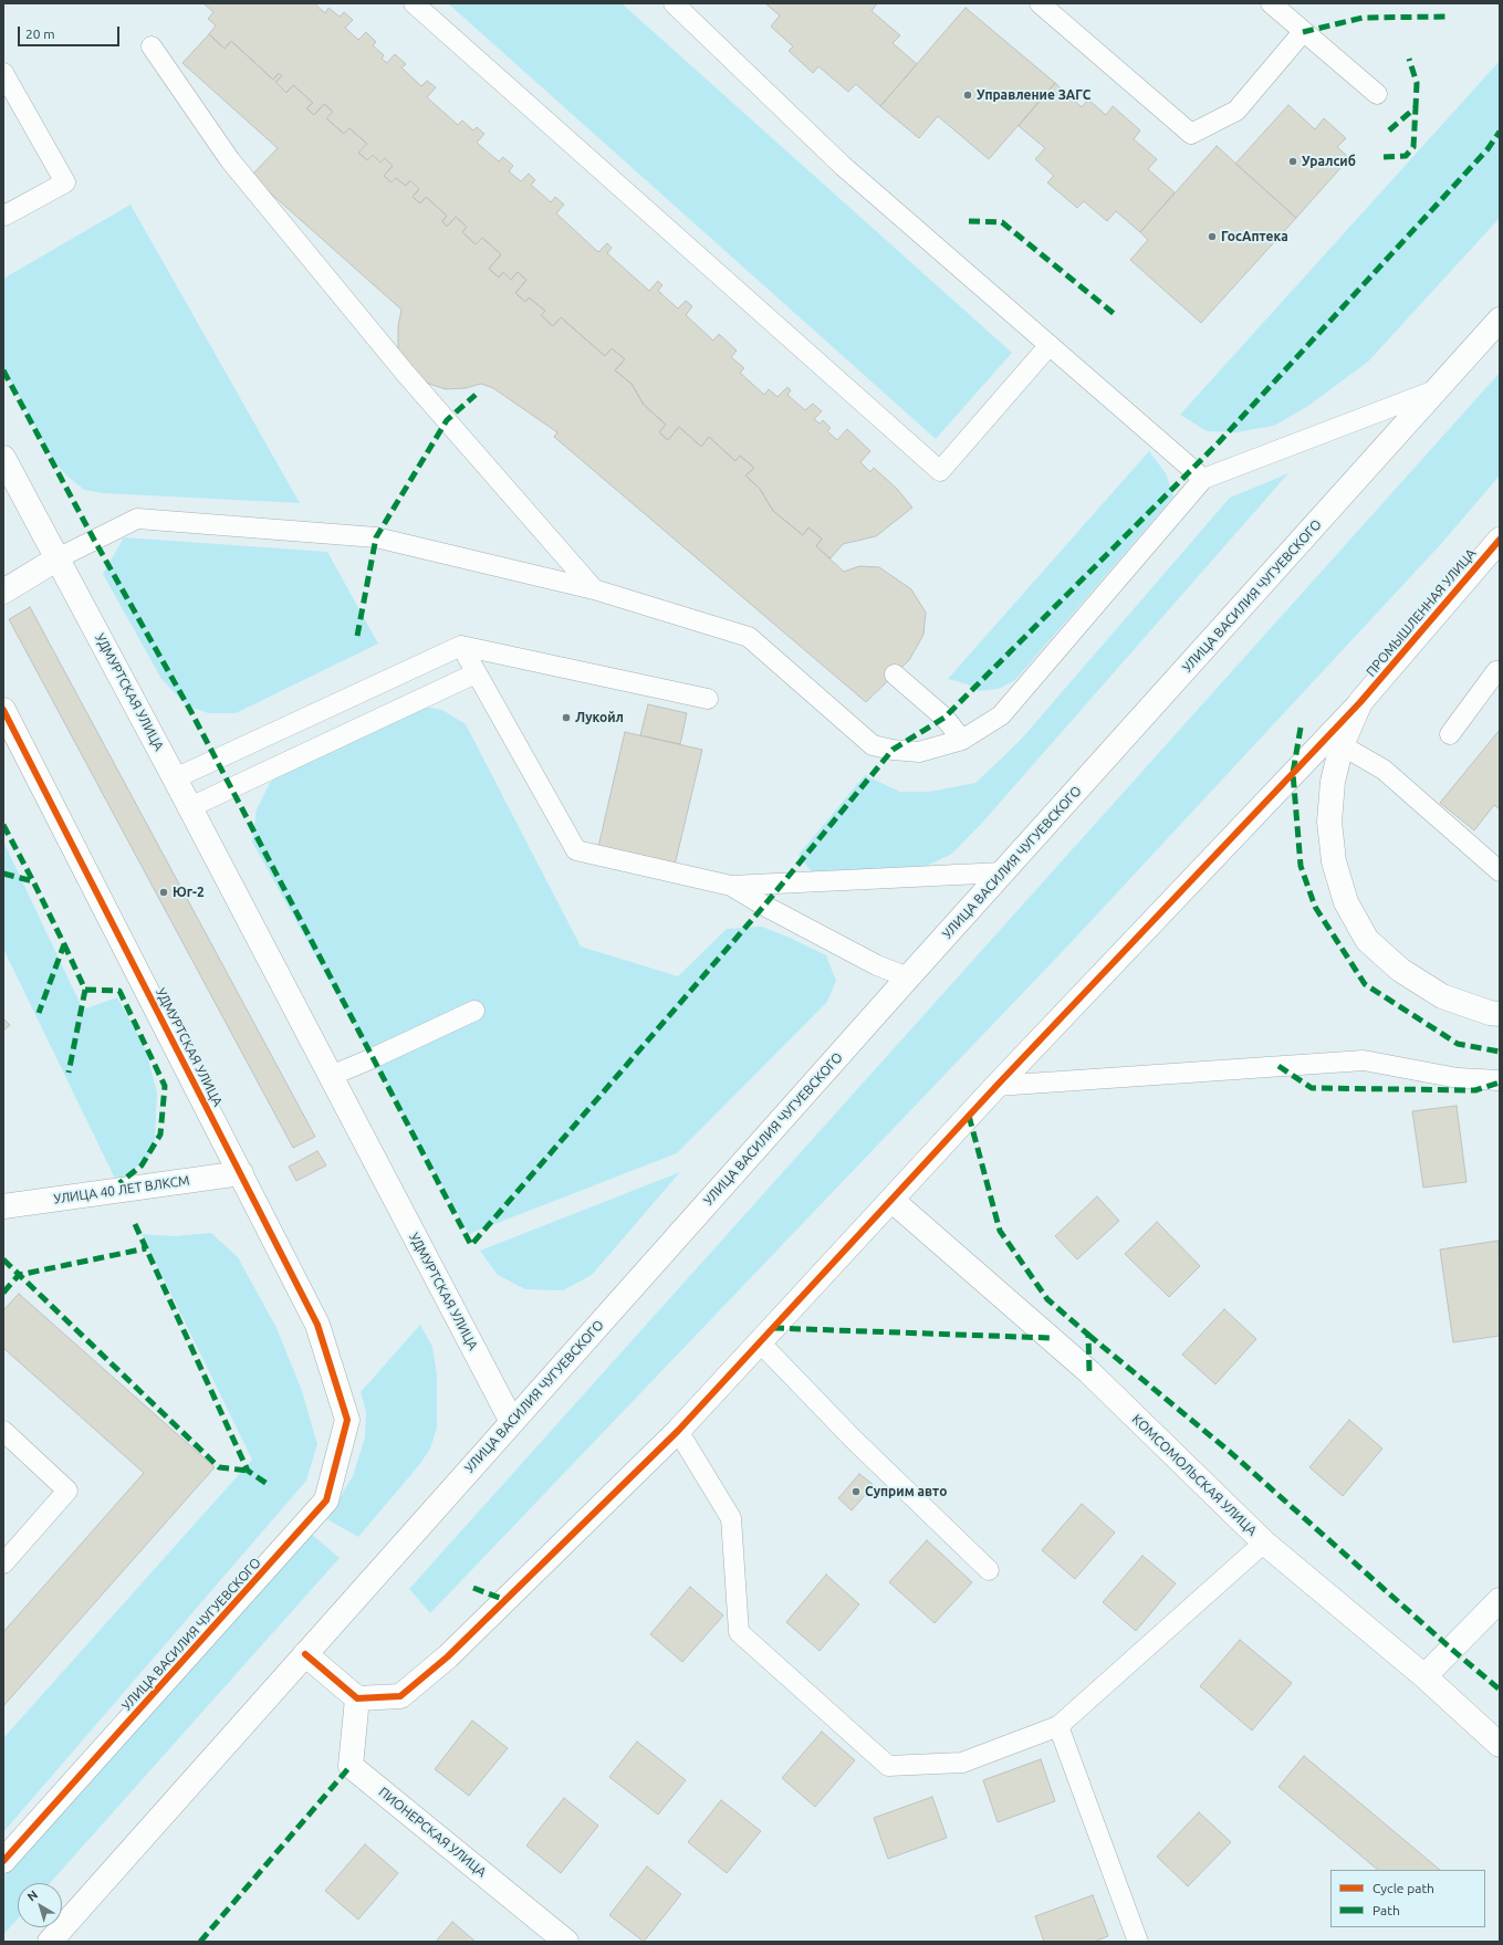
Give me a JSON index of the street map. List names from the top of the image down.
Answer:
{
  "streets": {
    "street": [
      "УЛИЦА ВАСИЛИЯ ЧУГУЕВСКОГО",
      "ПРОМЫШЛЕННАЯ УЛИЦА",
      "УДМУРТСКАЯ УЛИЦА",
      "УЛИЦА 40 ЛЕТ ВЛКСМ",
      "КОМСОМОЛЬСКАЯ УЛИЦА",
      "ПИОНЕРСКАЯ УЛИЦА"
    ]
  },
  "crossings": [
    ["УЛИЦА ВАСИЛИЯ ЧУГУЕВСКОГО", "УДМУРТСКАЯ УЛИЦА"],
    ["УДМУРТСКАЯ УЛИЦА", "УЛИЦА 40 ЛЕТ ВЛКСМ"]
  ],
  "places": [
    "Управление ЗАГС",
    "Уралсиб",
    "ГосАптека",
    "Лукойл",
    "Юг-2",
    "Суприм авто"
  ],
  "legend": ["Cycle path", "Path"],
  "scale_bar": "20 m",
  "north": "top left"
}
